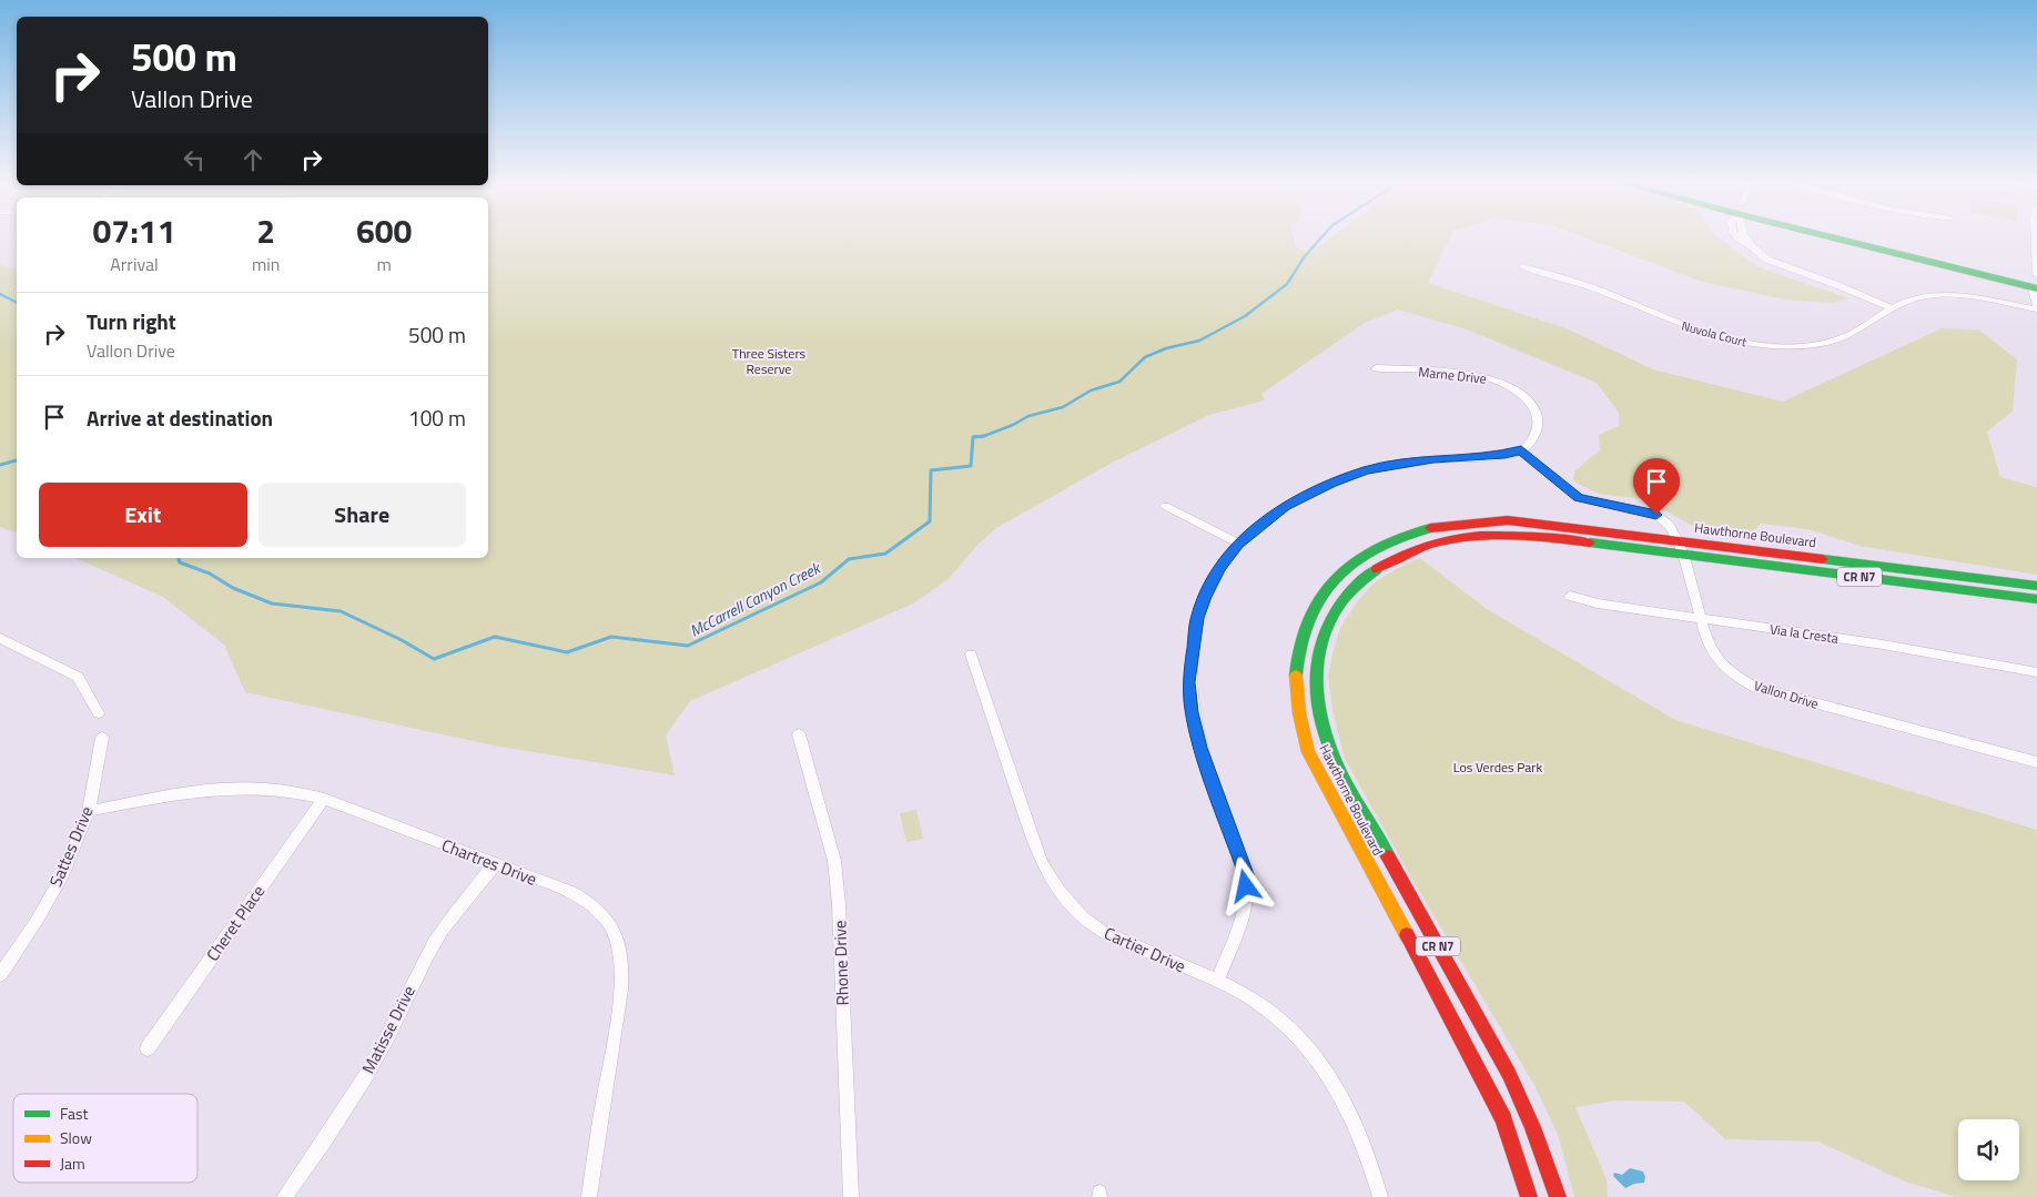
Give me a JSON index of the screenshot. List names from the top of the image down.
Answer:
{
  "streets": {
    "main road": ["Hawthorne Boulevard", "CR N7"],
    "street": [
      "Nuvola Court",
      "Marne Drive",
      "Via la Cresta",
      "Vallon Drive",
      "Sattes Drive",
      "Chartres Drive",
      "Cheret Place",
      "Cartier Drive",
      "Rhone Drive",
      "Matisse Drive"
    ]
  },
  "crossings": [
    ["Marne Drive", "Vallon Drive"],
    ["Hawthorne Boulevard", "Vallon Drive"],
    ["Via la Cresta", "Vallon Drive"],
    ["Sattes Drive", "Chartres Drive"],
    ["Chartres Drive", "Cheret Place"],
    ["Chartres Drive", "Matisse Drive"]
  ],
  "water": ["McCarrell Canyon Creek"],
  "parks": ["Three Sisters Reserve", "Los Verdes Park"],
  "legend": ["Fast", "Slow", "Jam"],
  "page": {
    "turn": ["500 m", "Vallon Drive"],
    "eta": [
      "07:11",
      "Arrival",
      "2",
      "min",
      "600",
      "m"
    ],
    "list": [
      {
        "name": "Turn right",
        "note": "Vallon Drive",
        "value": "500 m"
      },
      {
        "name": "Arrive at destination",
        "value": "100 m"
      }
    ],
    "buttons": ["Exit", "Share"]
  }
}
